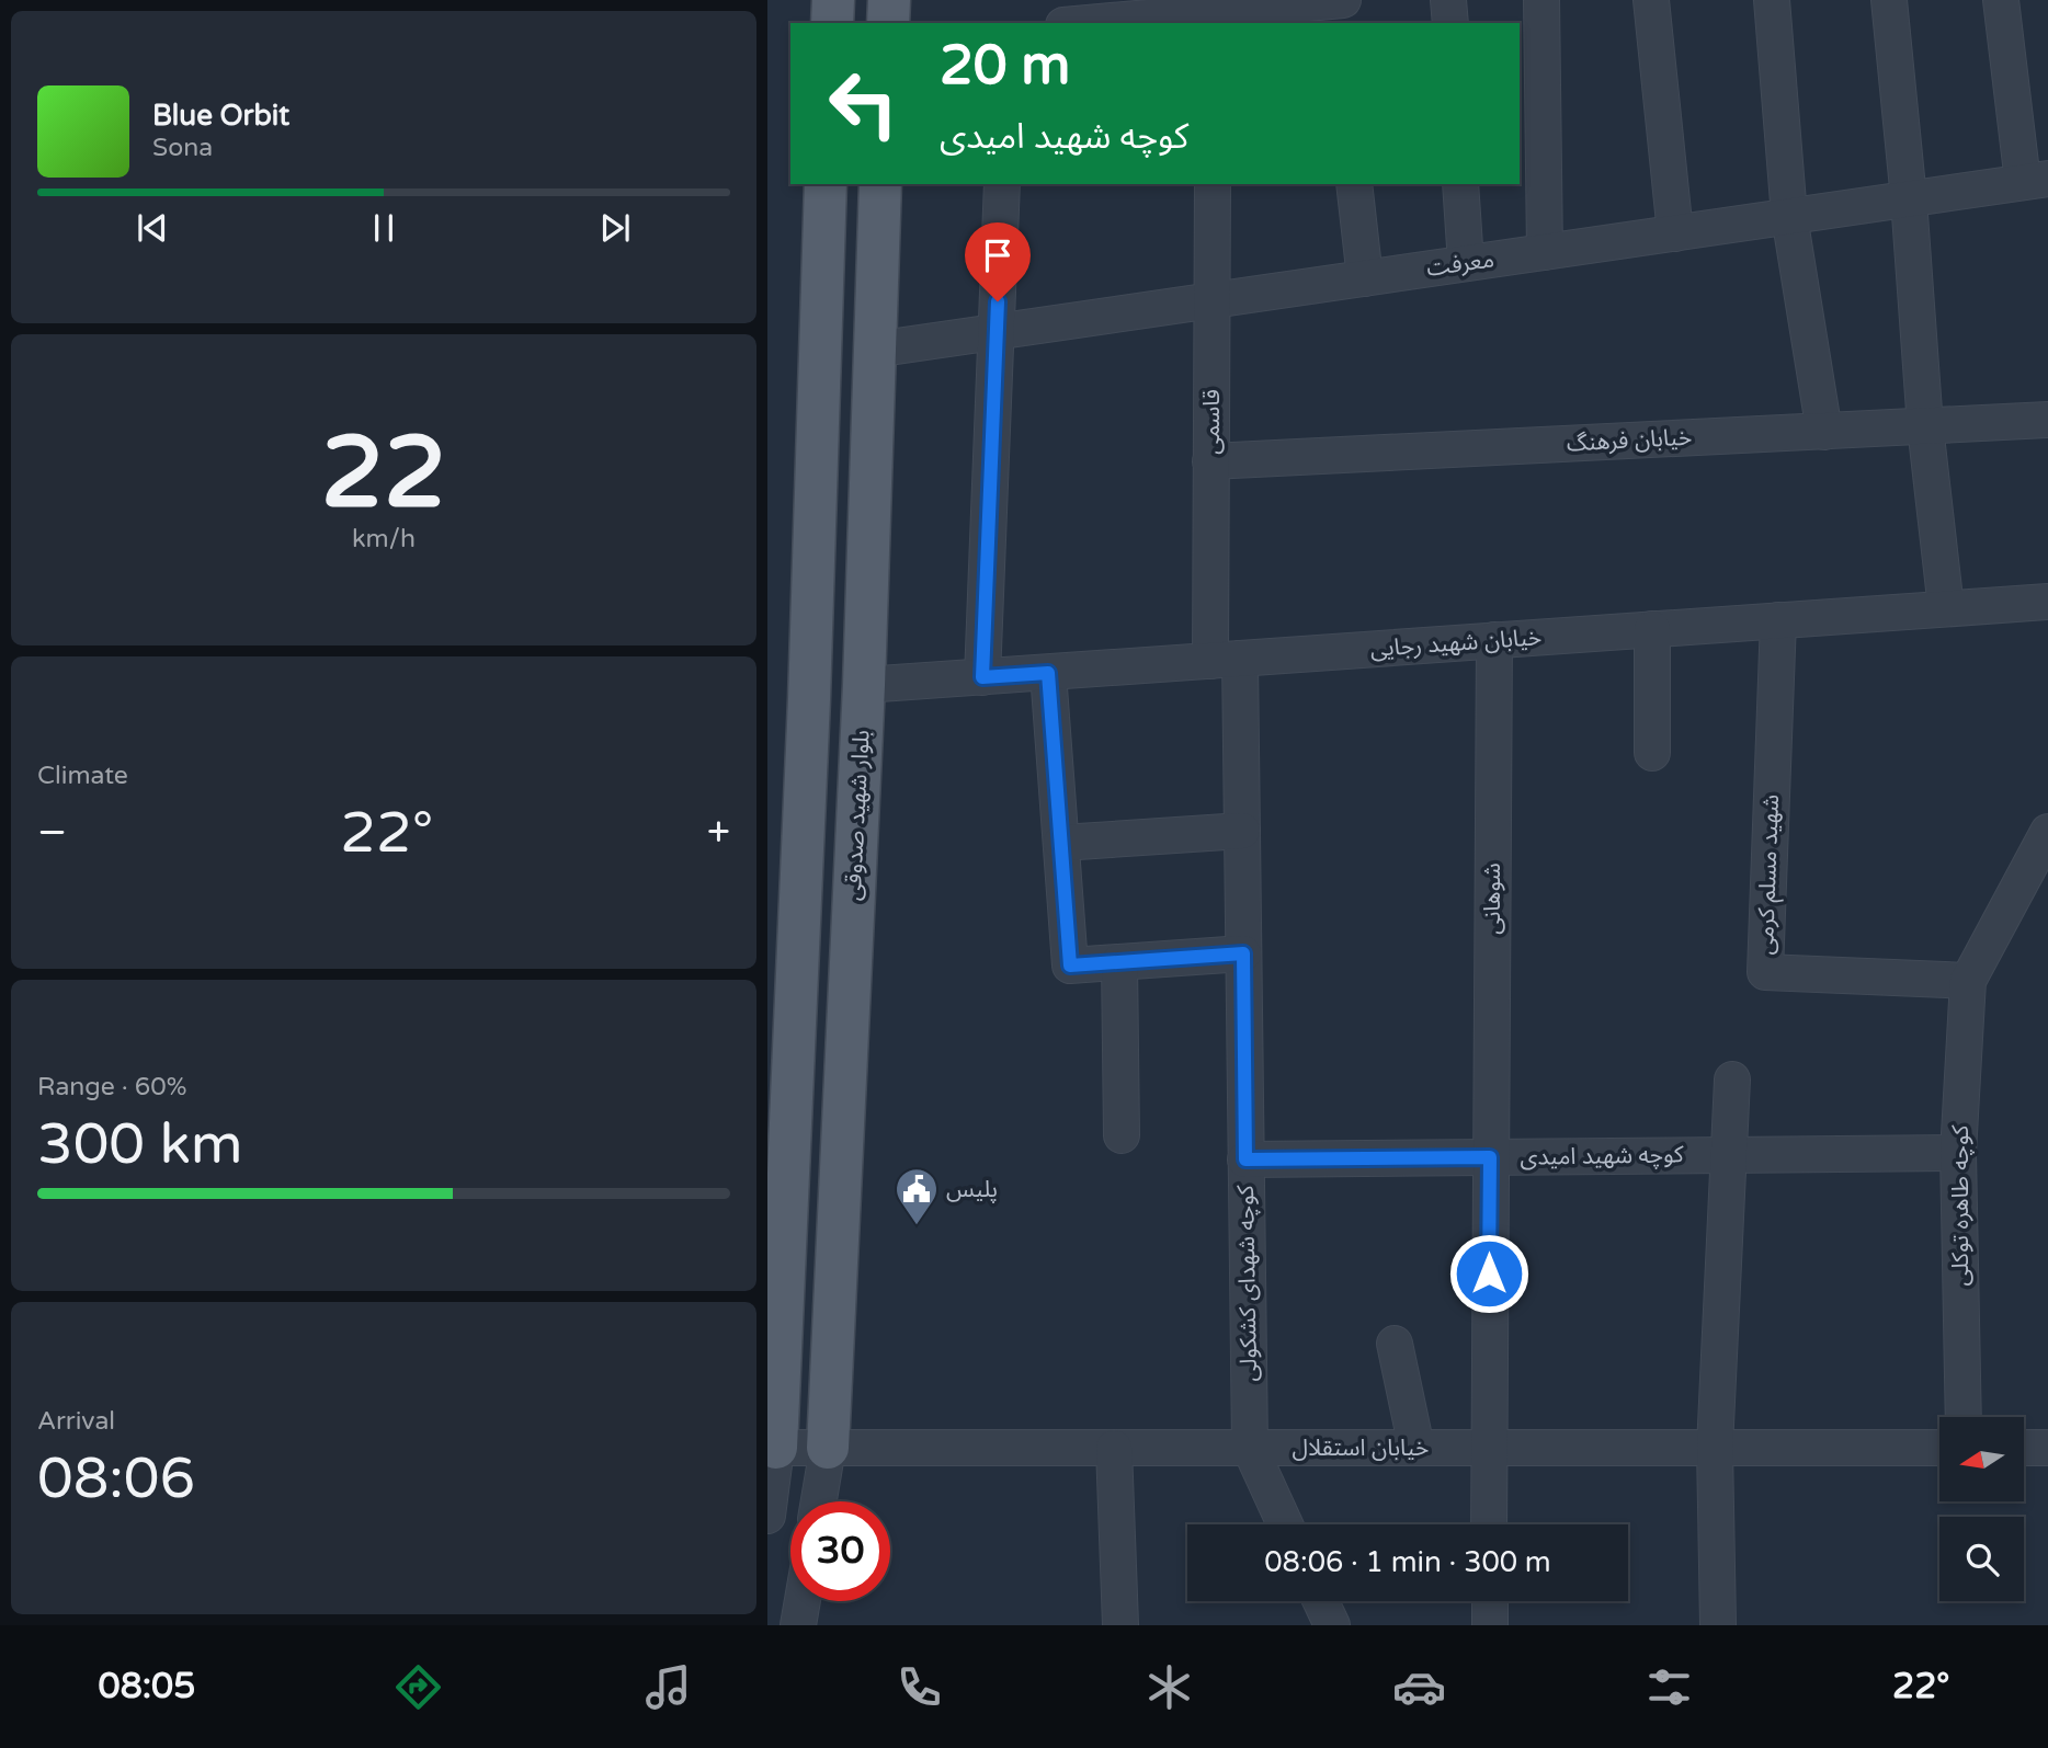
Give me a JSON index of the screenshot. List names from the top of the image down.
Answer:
{
  "streets": {
    "main road": ["بلوار شهید صدوقی"],
    "street": [
      "معرفت",
      "قاسمی",
      "خیابان فرهنگ",
      "خیابان شهید رجایی",
      "شهید مسلم کرمی",
      "شوهانی",
      "کوچه شهید امیدی",
      "کوچه طاهره توکلی",
      "کوچه شهدای کشکولی",
      "خیابان استقلال"
    ]
  },
  "crossings": [
    ["معرفت", "قاسمی"],
    ["معرفت", "بلوار شهید صدوقی"],
    ["قاسمی", "خیابان فرهنگ"],
    ["قاسمی", "خیابان شهید رجایی"],
    ["قاسمی", "کوچه شهدای کشکولی"],
    ["خیابان شهید رجایی", "بلوار شهید صدوقی"],
    ["خیابان شهید رجایی", "شهید مسلم کرمی"],
    ["خیابان شهید رجایی", "شوهانی"],
    ["خیابان شهید رجایی", "کوچه شهدای کشکولی"],
    ["بلوار شهید صدوقی", "خیابان استقلال"],
    ["شهید مسلم کرمی", "کوچه طاهره توکلی"],
    ["شوهانی", "کوچه شهید امیدی"],
    ["شوهانی", "خیابان استقلال"],
    ["کوچه شهید امیدی", "کوچه طاهره توکلی"],
    ["کوچه شهید امیدی", "کوچه شهدای کشکولی"],
    ["کوچه شهدای کشکولی", "خیابان استقلال"]
  ],
  "places": {
    "public building": ["پلیس"]
  },
  "north": "left",
  "page": {
    "turn": ["20 m", "کوچه شهید امیدی"],
    "song": ["Blue Orbit", "Sona"],
    "tile": [
      ["22", "km/h"],
      "Climate",
      ["Range · 60%", "300 km"],
      ["Arrival", "08:06"]
    ],
    "heat": ["−", "22°", "+"],
    "limit": "30",
    "trip": "08:06 · 1 min · 300 m",
    "tabs": ["08:05", "22°"]
  }
}
